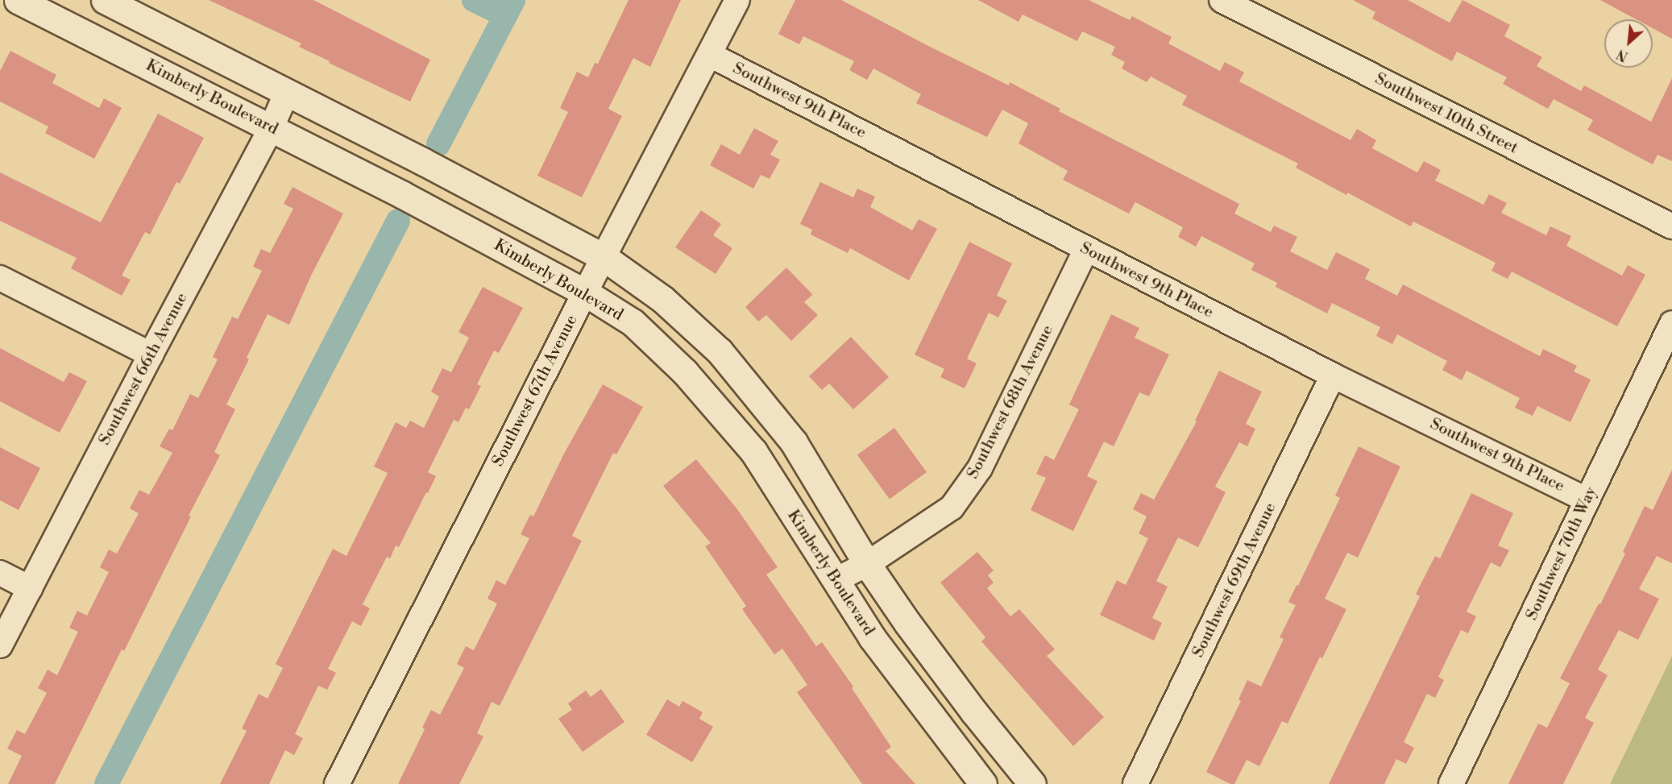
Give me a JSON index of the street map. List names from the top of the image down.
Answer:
{
  "streets": {
    "street": [
      "Kimberly Boulevard",
      "Southwest 9th Place",
      "Southwest 10th Street",
      "Southwest 66th Avenue",
      "Southwest 67th Avenue",
      "Southwest 68th Avenue",
      "Southwest 70th Way",
      "Southwest 69th Avenue"
    ]
  },
  "crossings": [
    ["Kimberly Boulevard", "Southwest 66th Avenue"],
    ["Kimberly Boulevard", "Southwest 67th Avenue"],
    ["Kimberly Boulevard", "Southwest 68th Avenue"],
    ["Southwest 9th Place", "Southwest 67th Avenue"],
    ["Southwest 9th Place", "Southwest 68th Avenue"],
    ["Southwest 9th Place", "Southwest 70th Way"],
    ["Southwest 9th Place", "Southwest 69th Avenue"]
  ],
  "north": "bottom left"
}
